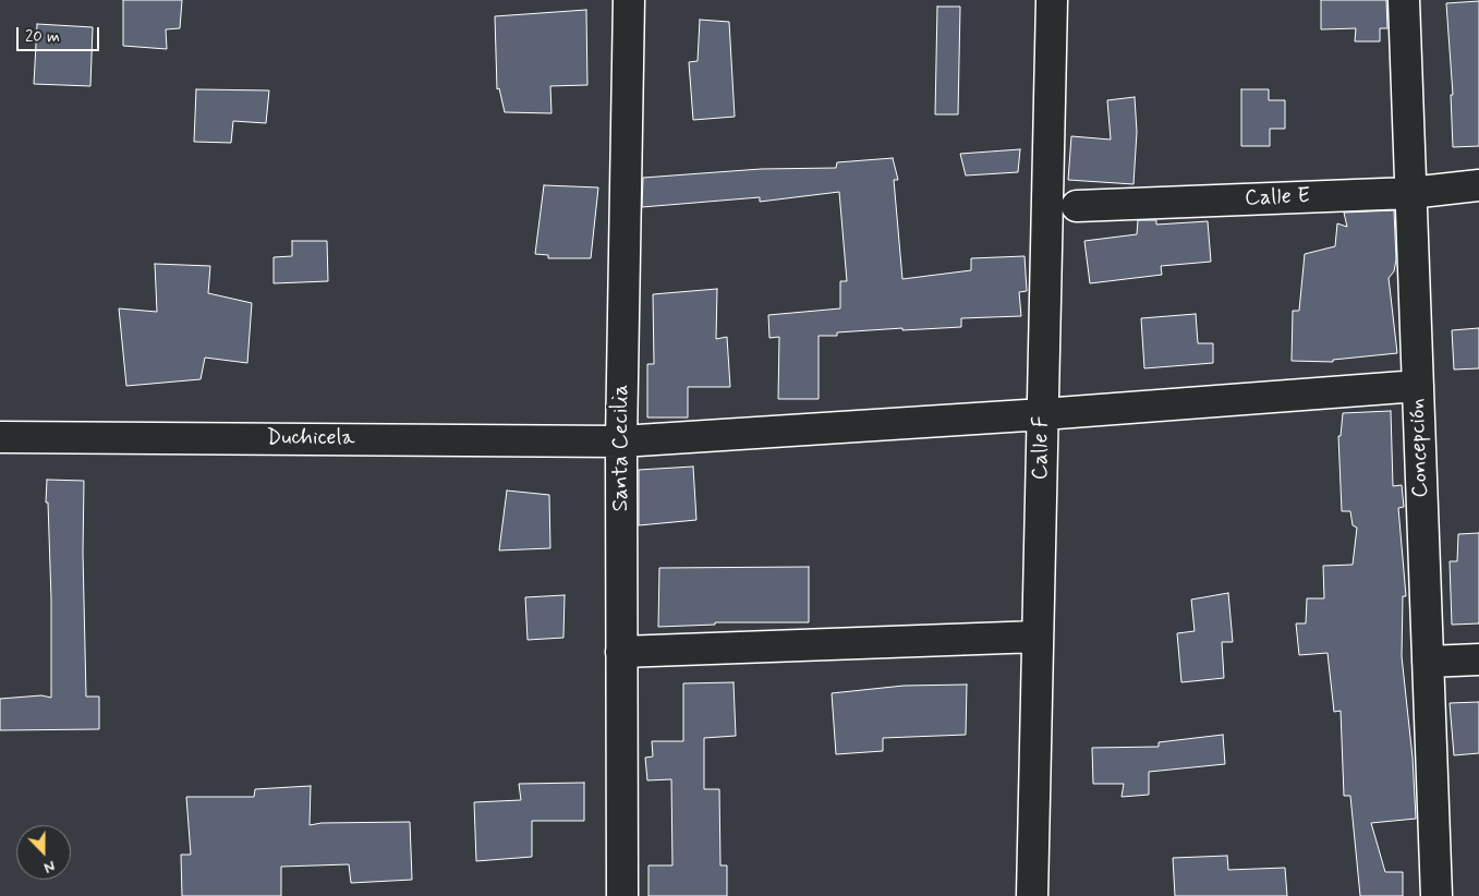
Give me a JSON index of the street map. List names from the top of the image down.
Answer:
{
  "streets": {
    "street": [
      "Calle E",
      "Duchicela",
      "Santa Cecilia",
      "Calle F",
      "Concepción"
    ]
  },
  "crossings": [
    ["Calle E", "Concepción"],
    ["Duchicela", "Santa Cecilia"],
    ["Duchicela", "Calle F"],
    ["Duchicela", "Concepción"]
  ],
  "scale_bar": "20 m",
  "north": "bottom"
}
